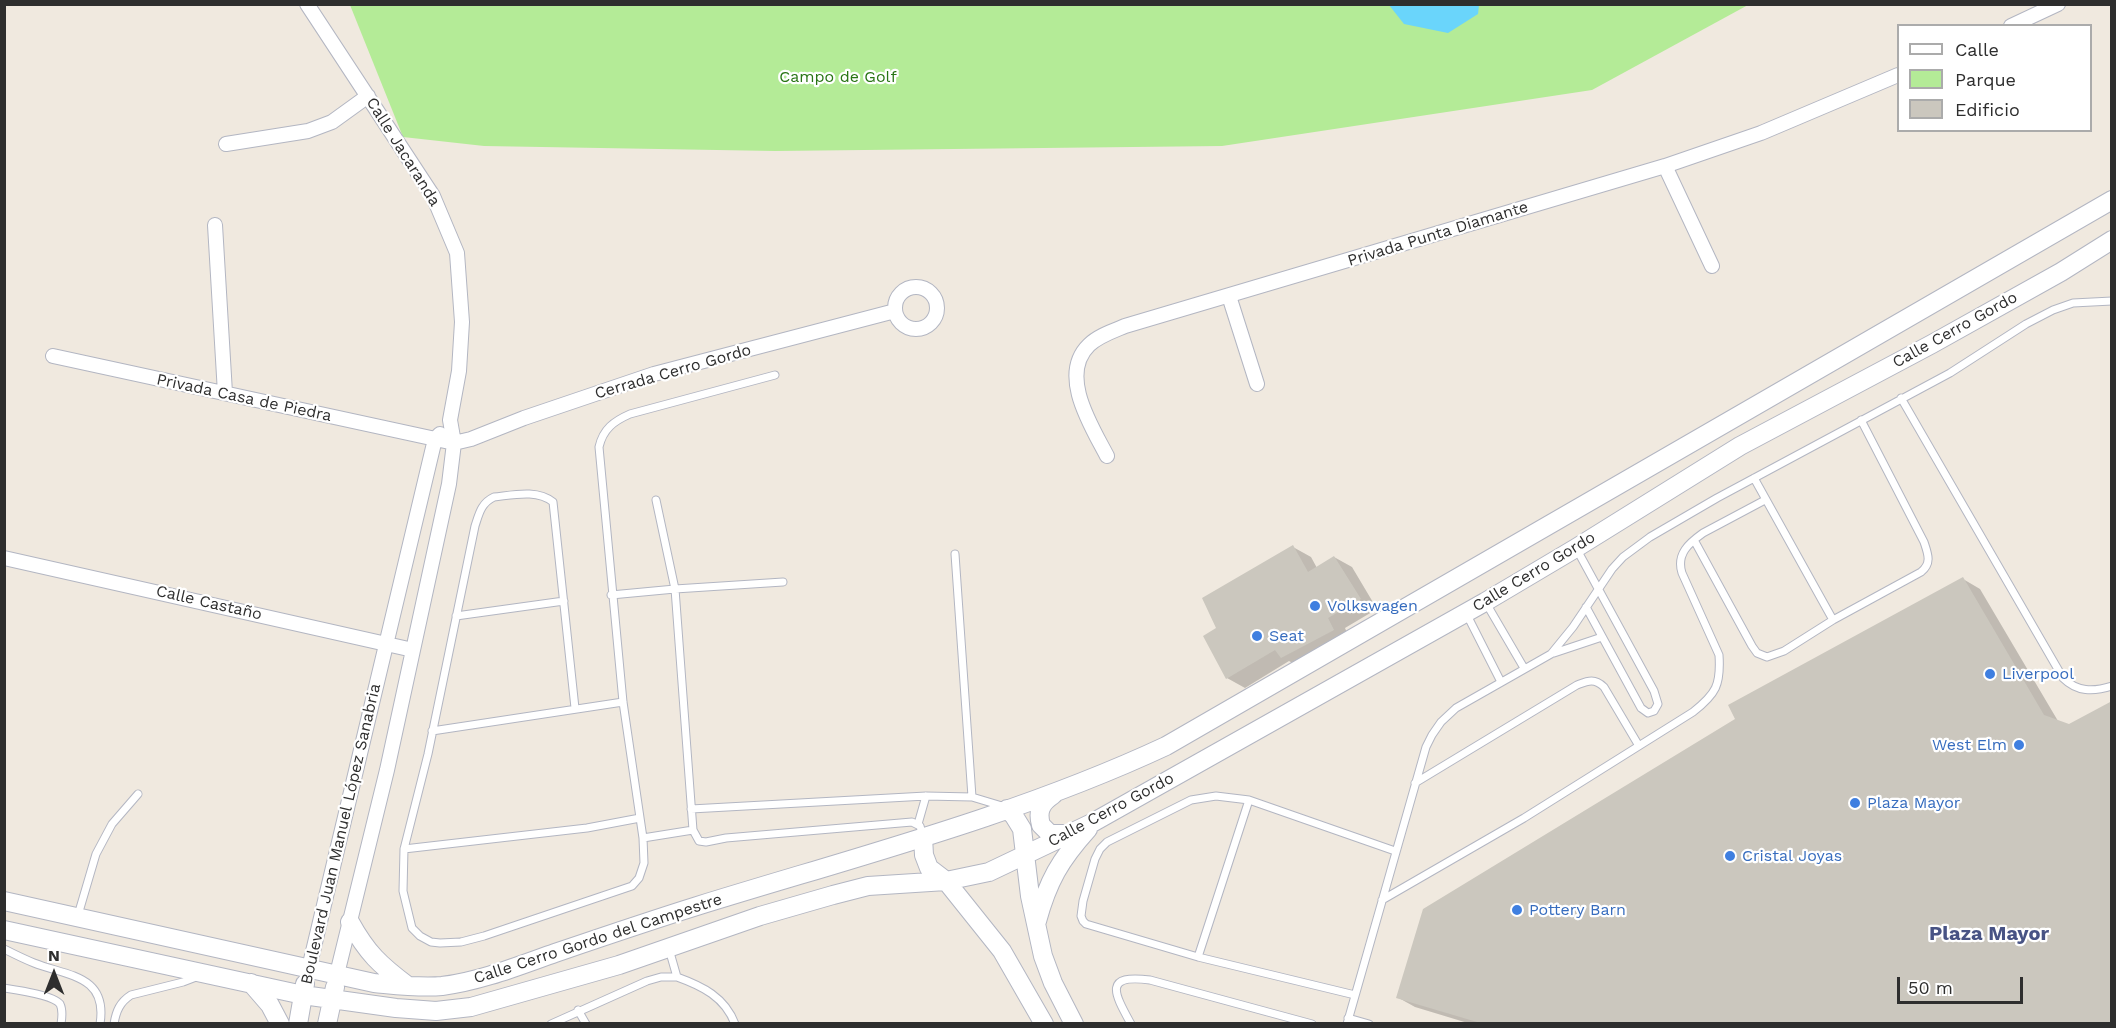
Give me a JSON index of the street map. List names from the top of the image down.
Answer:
{
  "streets": {
    "main road": ["Calle Cerro Gordo", "Boulevard Juan Manuel López Sanabria", "Calle Cerro Gordo del Campestre"],
    "street": [
      "Calle Jacaranda",
      "Privada Punta Diamante",
      "Cerrada Cerro Gordo",
      "Privada Casa de Piedra",
      "Calle Castaño"
    ]
  },
  "crossings": [
    ["Calle Jacaranda", "Cerrada Cerro Gordo"],
    ["Calle Jacaranda", "Privada Casa de Piedra"],
    ["Calle Jacaranda", "Calle Castaño"],
    ["Calle Jacaranda", "Boulevard Juan Manuel López Sanabria"],
    ["Calle Cerro Gordo", "Calle Cerro Gordo del Campestre"],
    ["Cerrada Cerro Gordo", "Privada Casa de Piedra"],
    ["Calle Castaño", "Boulevard Juan Manuel López Sanabria"],
    ["Boulevard Juan Manuel López Sanabria", "Calle Cerro Gordo del Campestre"]
  ],
  "districts": ["Plaza Mayor"],
  "parks": ["Campo de Golf"],
  "places": [
    "Volkswagen",
    "Seat",
    "Liverpool",
    "West Elm",
    "Plaza Mayor",
    "Cristal Joyas",
    "Pottery Barn"
  ],
  "legend": ["Calle", "Parque", "Edificio"],
  "scale_bar": "50 m",
  "north": "top"
}
